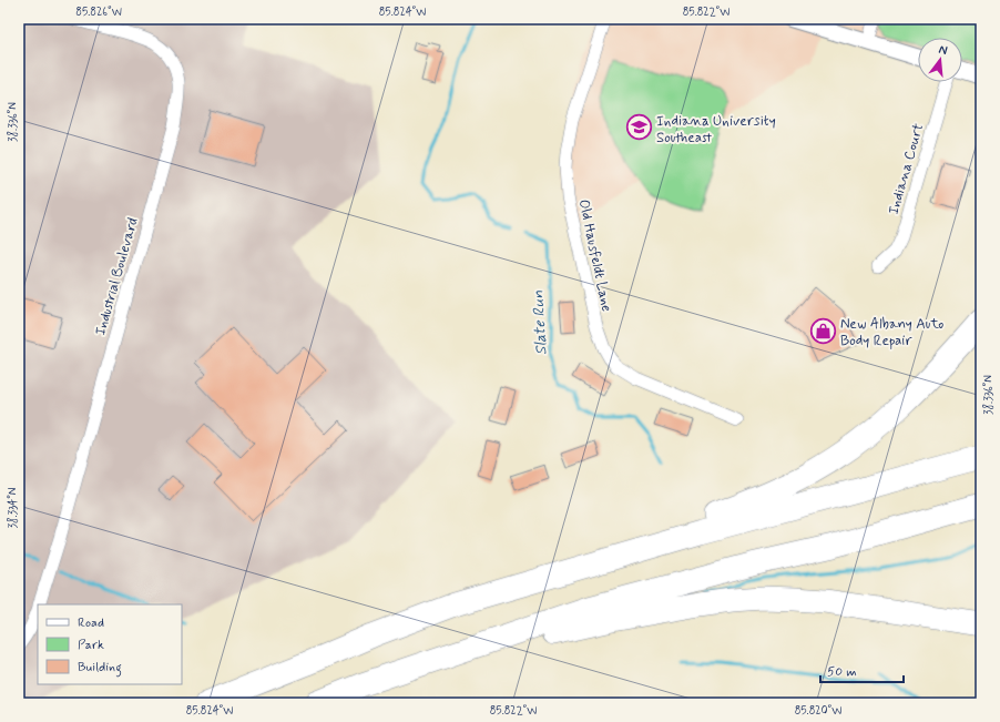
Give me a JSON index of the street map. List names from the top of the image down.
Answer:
{
  "streets": {
    "street": ["Indiana Court", "Old Hausfeldt Lane", "Industrial Boulevard"]
  },
  "water": ["Slate Run"],
  "places": {
    "school or university": ["Indiana University Southeast"],
    "shop": ["New Albany Auto Body Repair"]
  },
  "legend": ["Road", "Park", "Building"],
  "scale_bar": "50 m",
  "north": "top",
  "coordinates": [
    "85.826°W",
    "85.824°W",
    "85.822°W",
    "38.336°N",
    "38.334°N",
    "85.820°W"
  ]
}
